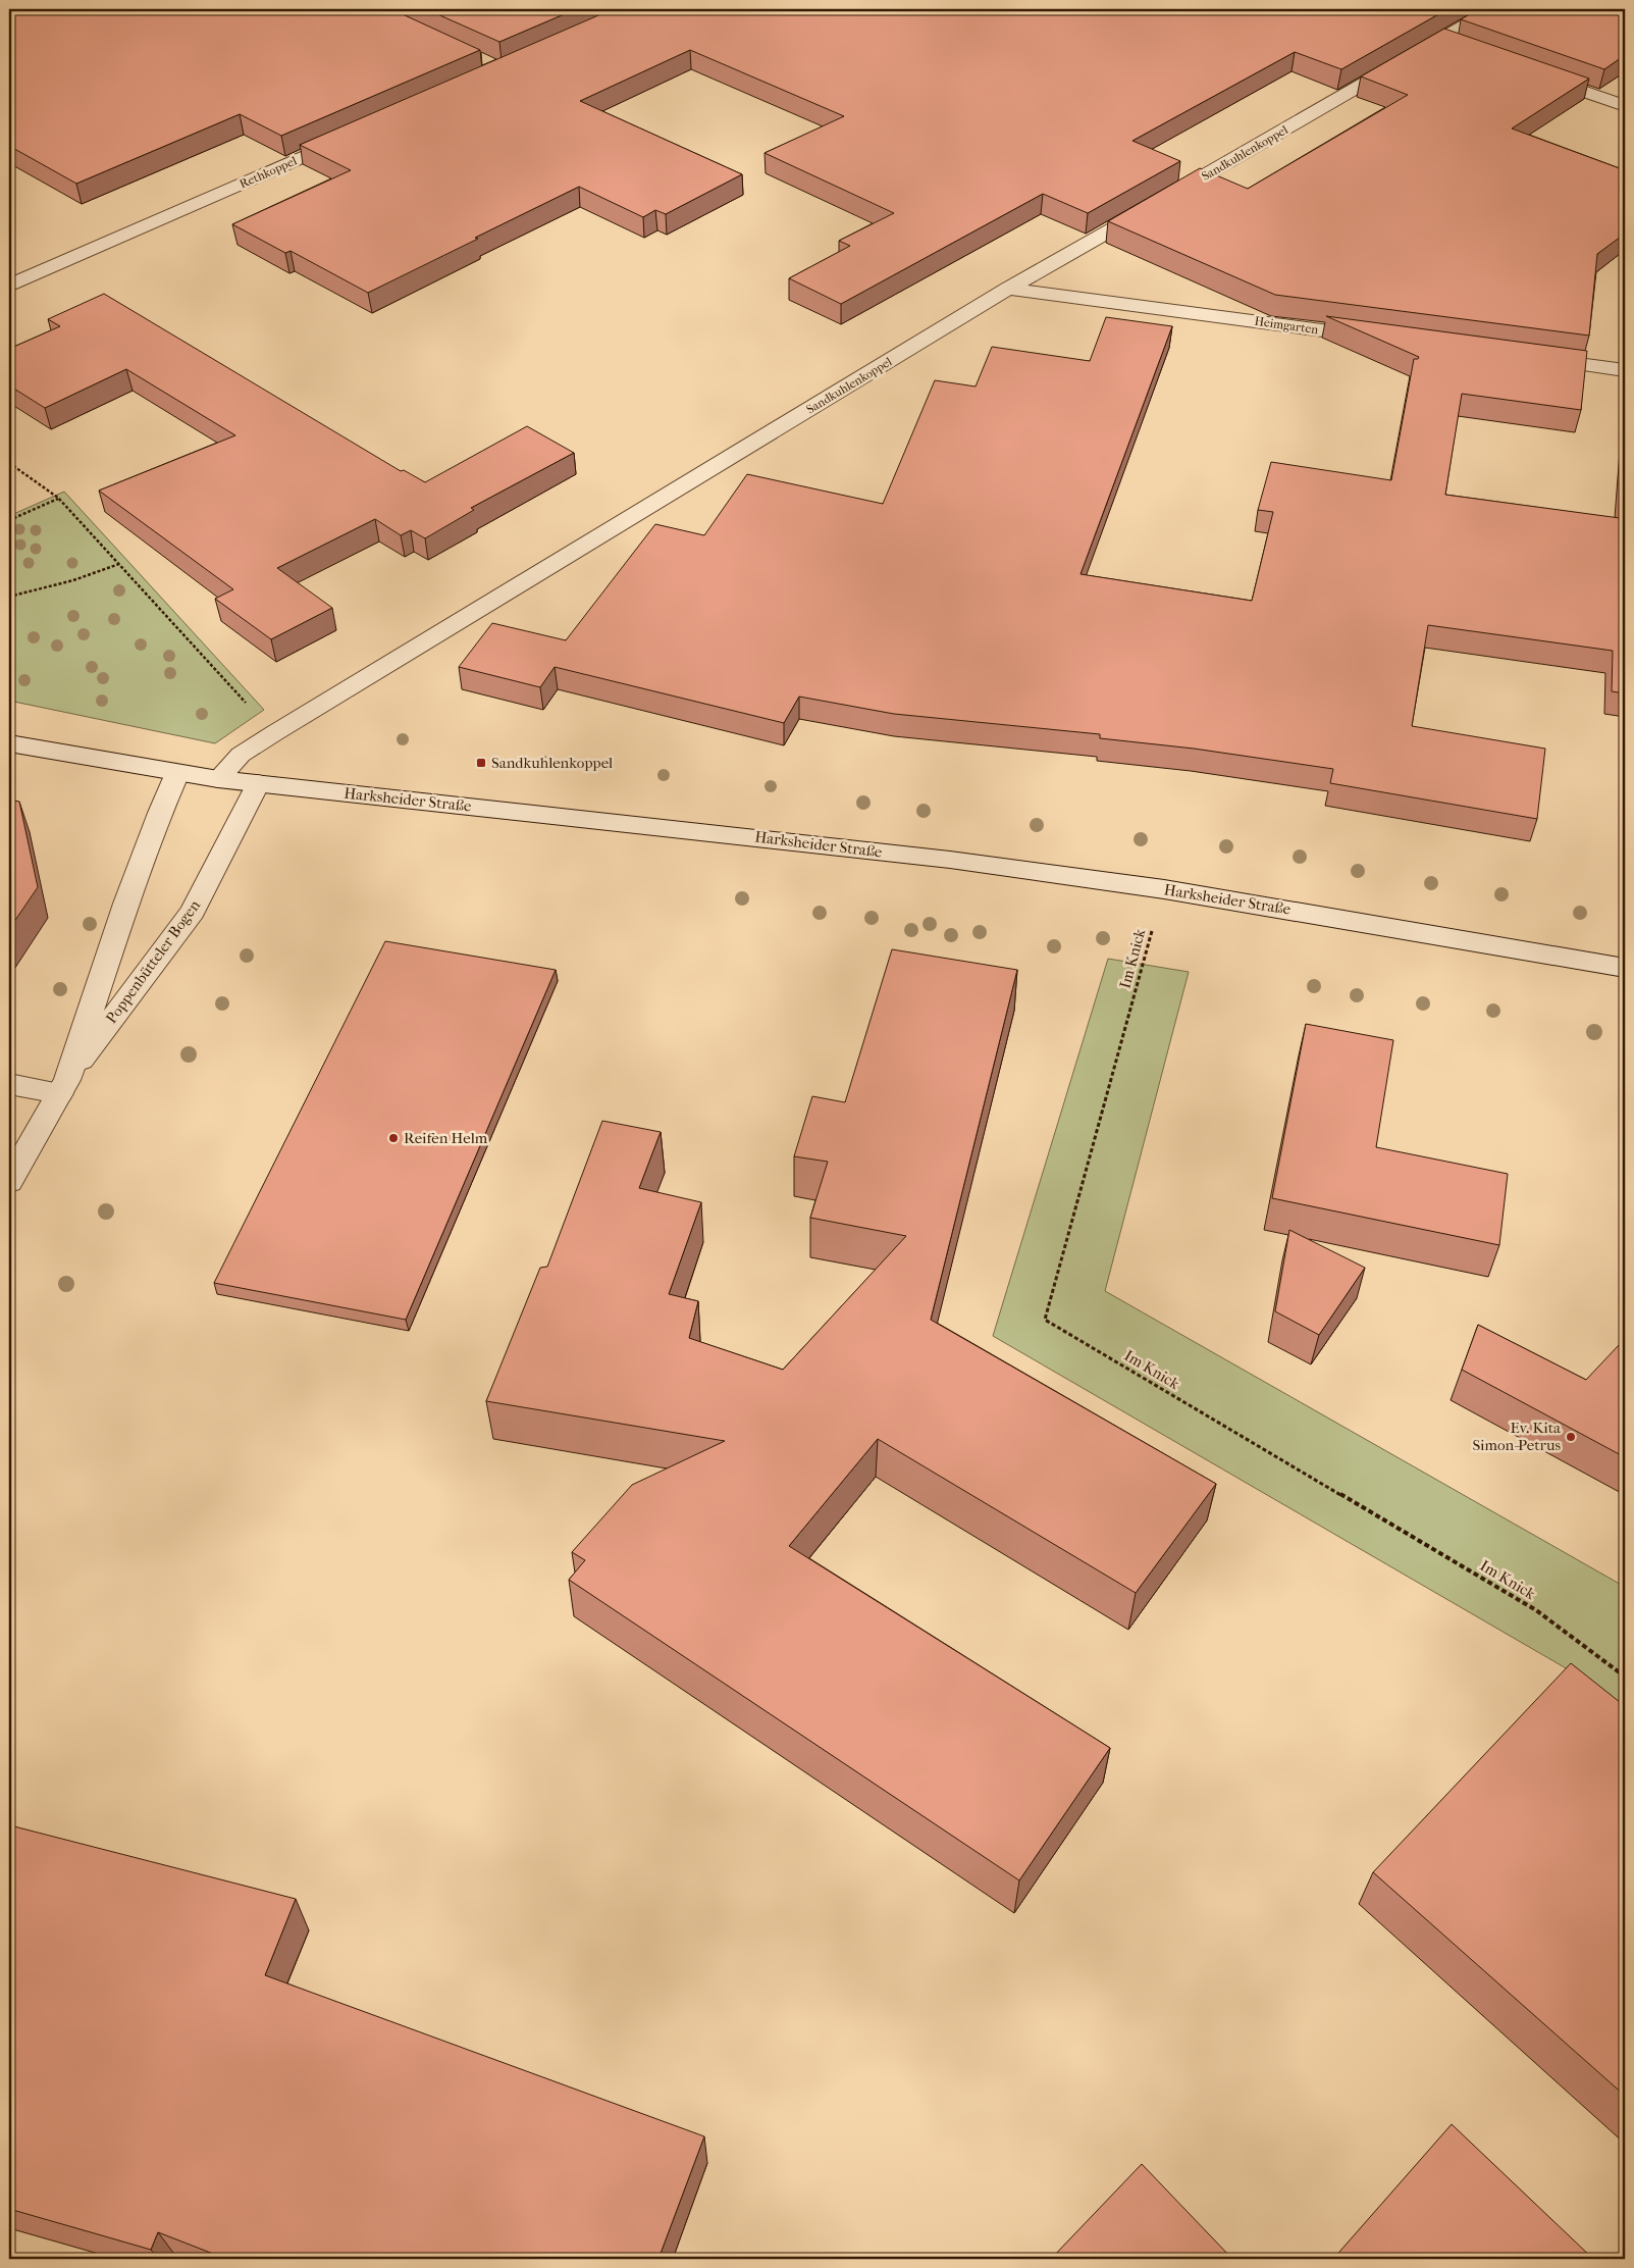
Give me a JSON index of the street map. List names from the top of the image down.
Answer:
{
  "streets": {
    "street": [
      "Sandkuhlenkoppel",
      "Rethkoppel",
      "Heimgarten",
      "Harksheider Straße",
      "Poppenbütteler Bogen"
    ],
    "path": ["Im Knick"]
  },
  "crossings": [
    ["Sandkuhlenkoppel", "Heimgarten"],
    ["Sandkuhlenkoppel", "Harksheider Straße"],
    ["Harksheider Straße", "Im Knick"],
    ["Harksheider Straße", "Poppenbütteler Bogen"]
  ],
  "places": {
    "transit": ["Sandkuhlenkoppel"],
    "other": ["Reifen Helm", "Ev. Kita Simon-Petrus"]
  }
}
